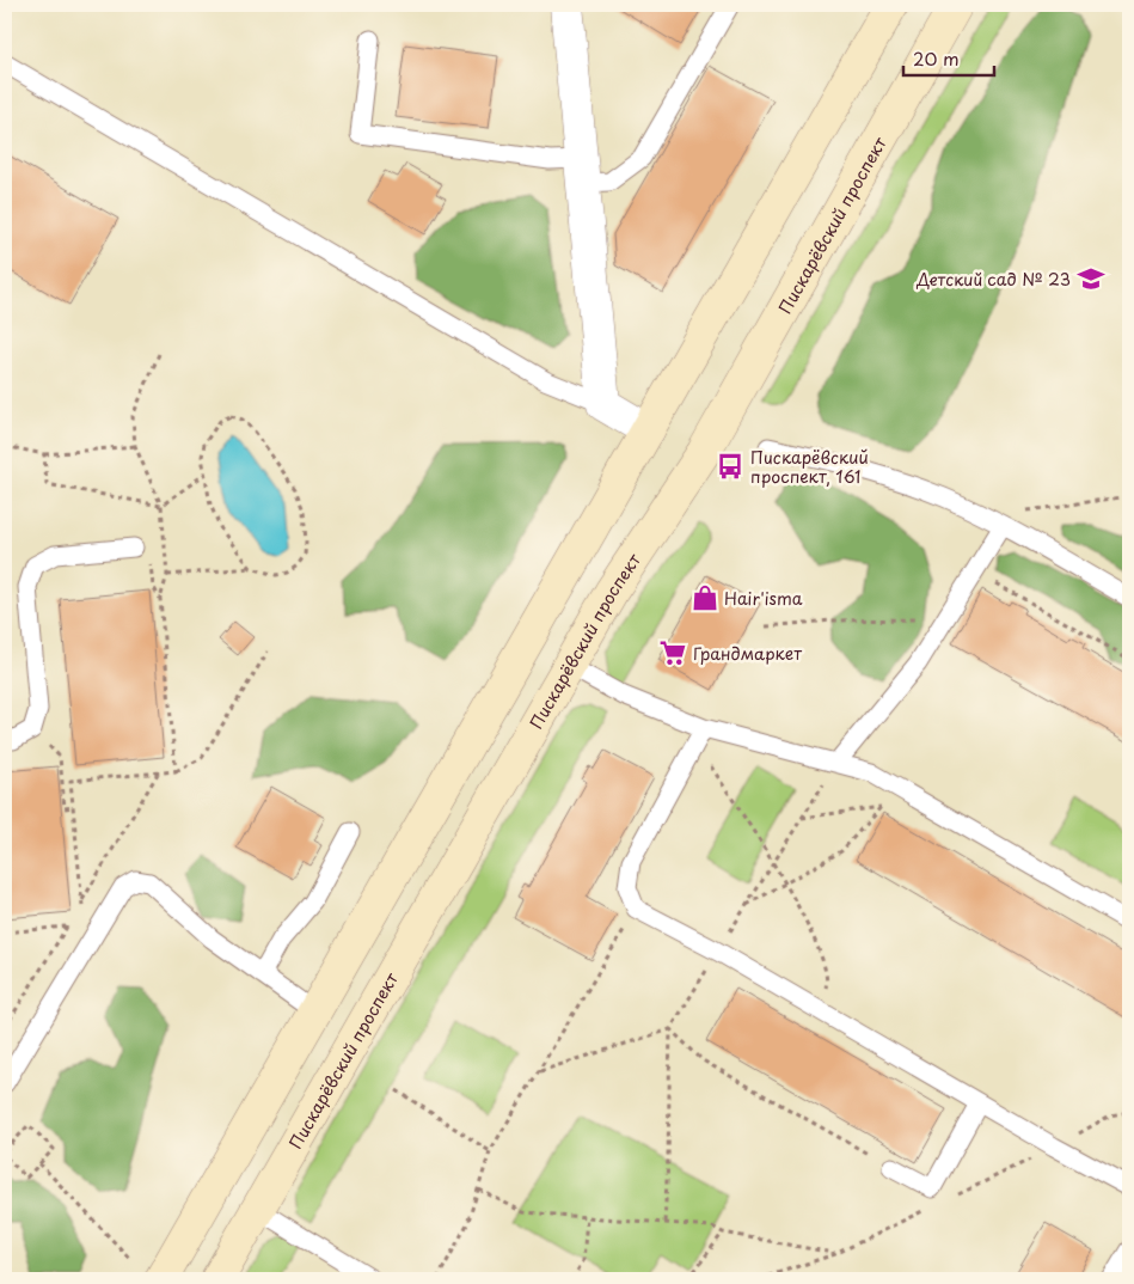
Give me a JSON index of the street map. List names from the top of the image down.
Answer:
{
  "streets": {
    "main road": ["Пискарёвский проспект"]
  },
  "places": {
    "school or university": ["Детский сад № 23"],
    "bus stop": ["Пискарёвский проспект, 161"],
    "shop": ["Hair'isma"],
    "supermarket": ["Грандмаркет"]
  },
  "scale_bar": "20 m"
}
